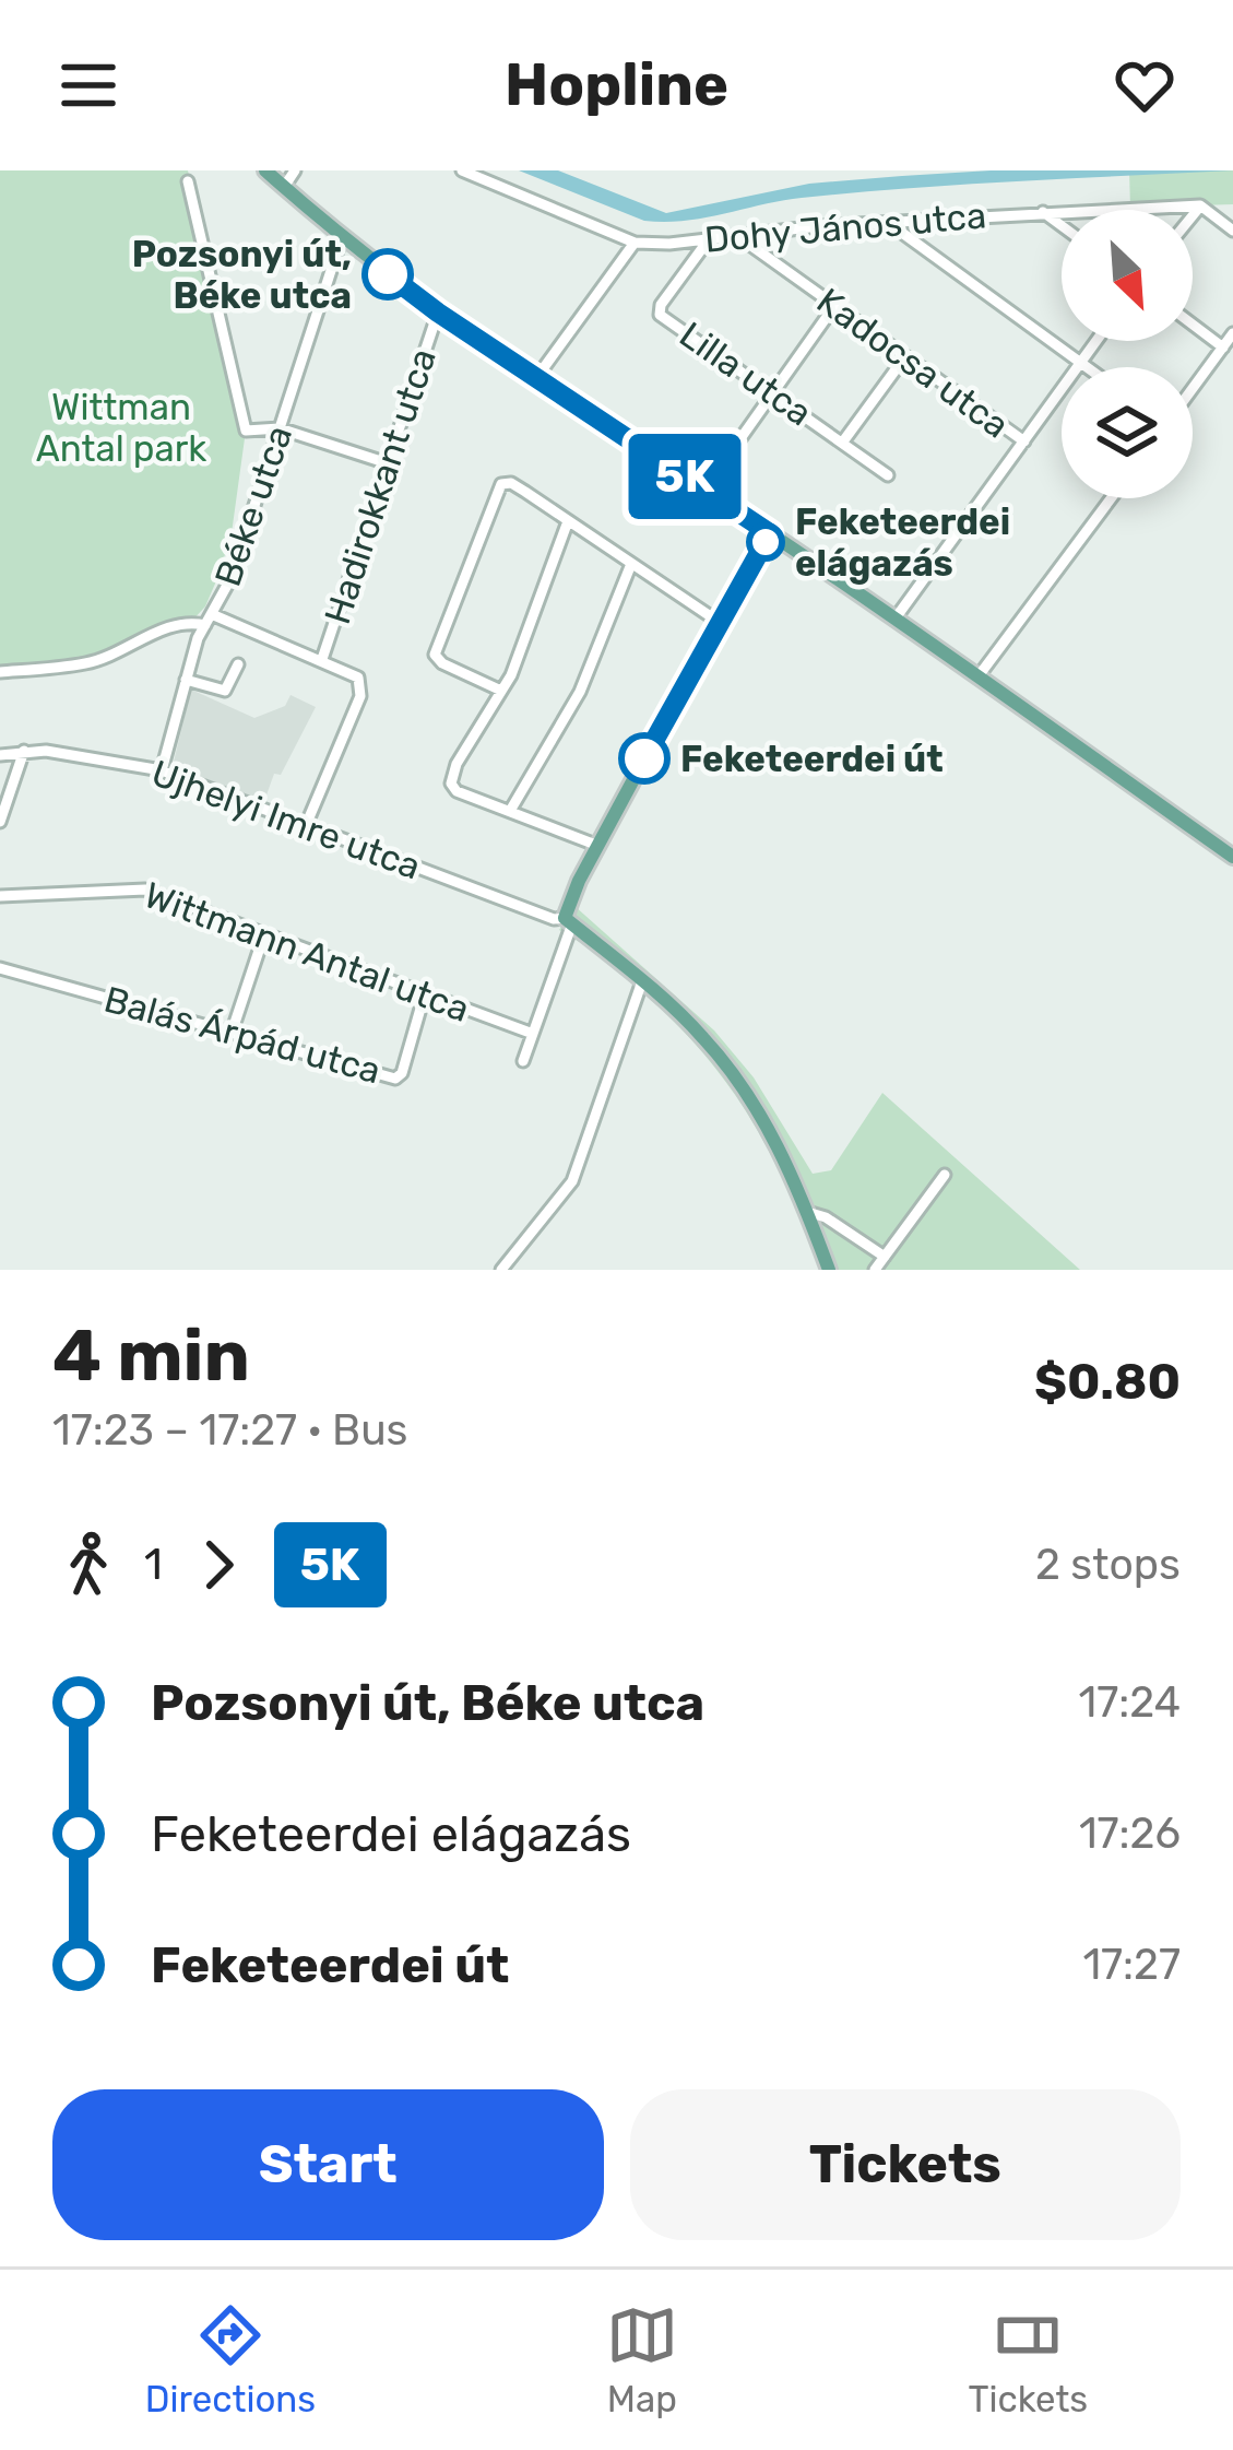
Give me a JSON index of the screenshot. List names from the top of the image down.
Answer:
{
  "streets": {
    "street": [
      "Dohy János utca",
      "Kadocsa utca",
      "Lilla utca",
      "Hadirokkant utca",
      "Béke utca",
      "Ujhelyi Imre utca",
      "Wittmann Antal utca",
      "Balás Árpád utca"
    ]
  },
  "crossings": [
    ["Dohy János utca", "Kadocsa utca"],
    ["Dohy János utca", "Lilla utca"],
    ["Kadocsa utca", "Lilla utca"],
    ["Béke utca", "Ujhelyi Imre utca"],
    ["Wittmann Antal utca", "Balás Árpád utca"]
  ],
  "parks": ["Wittman Antal park"],
  "places": ["Pozsonyi út, Béke utca", "Feketeerdei elágazás", "Feketeerdei út"],
  "lines": ["bus line 5K"],
  "north": "bottom right",
  "page": {
    "header": "Hopline",
    "on_map": "5K",
    "heading": ["4 min", "17:23 – 17:27 · Bus", "$0.80"],
    "legs": ["1", "5K", "2 stops"],
    "list": [
      {
        "name": "Pozsonyi út, Béke utca",
        "value": "17:24"
      },
      {
        "name": "Feketeerdei elágazás",
        "value": "17:26"
      },
      {
        "name": "Feketeerdei út",
        "value": "17:27"
      }
    ],
    "buttons": ["Start", "Tickets"],
    "tabs": ["Directions", "Map", "Tickets"]
  }
}
